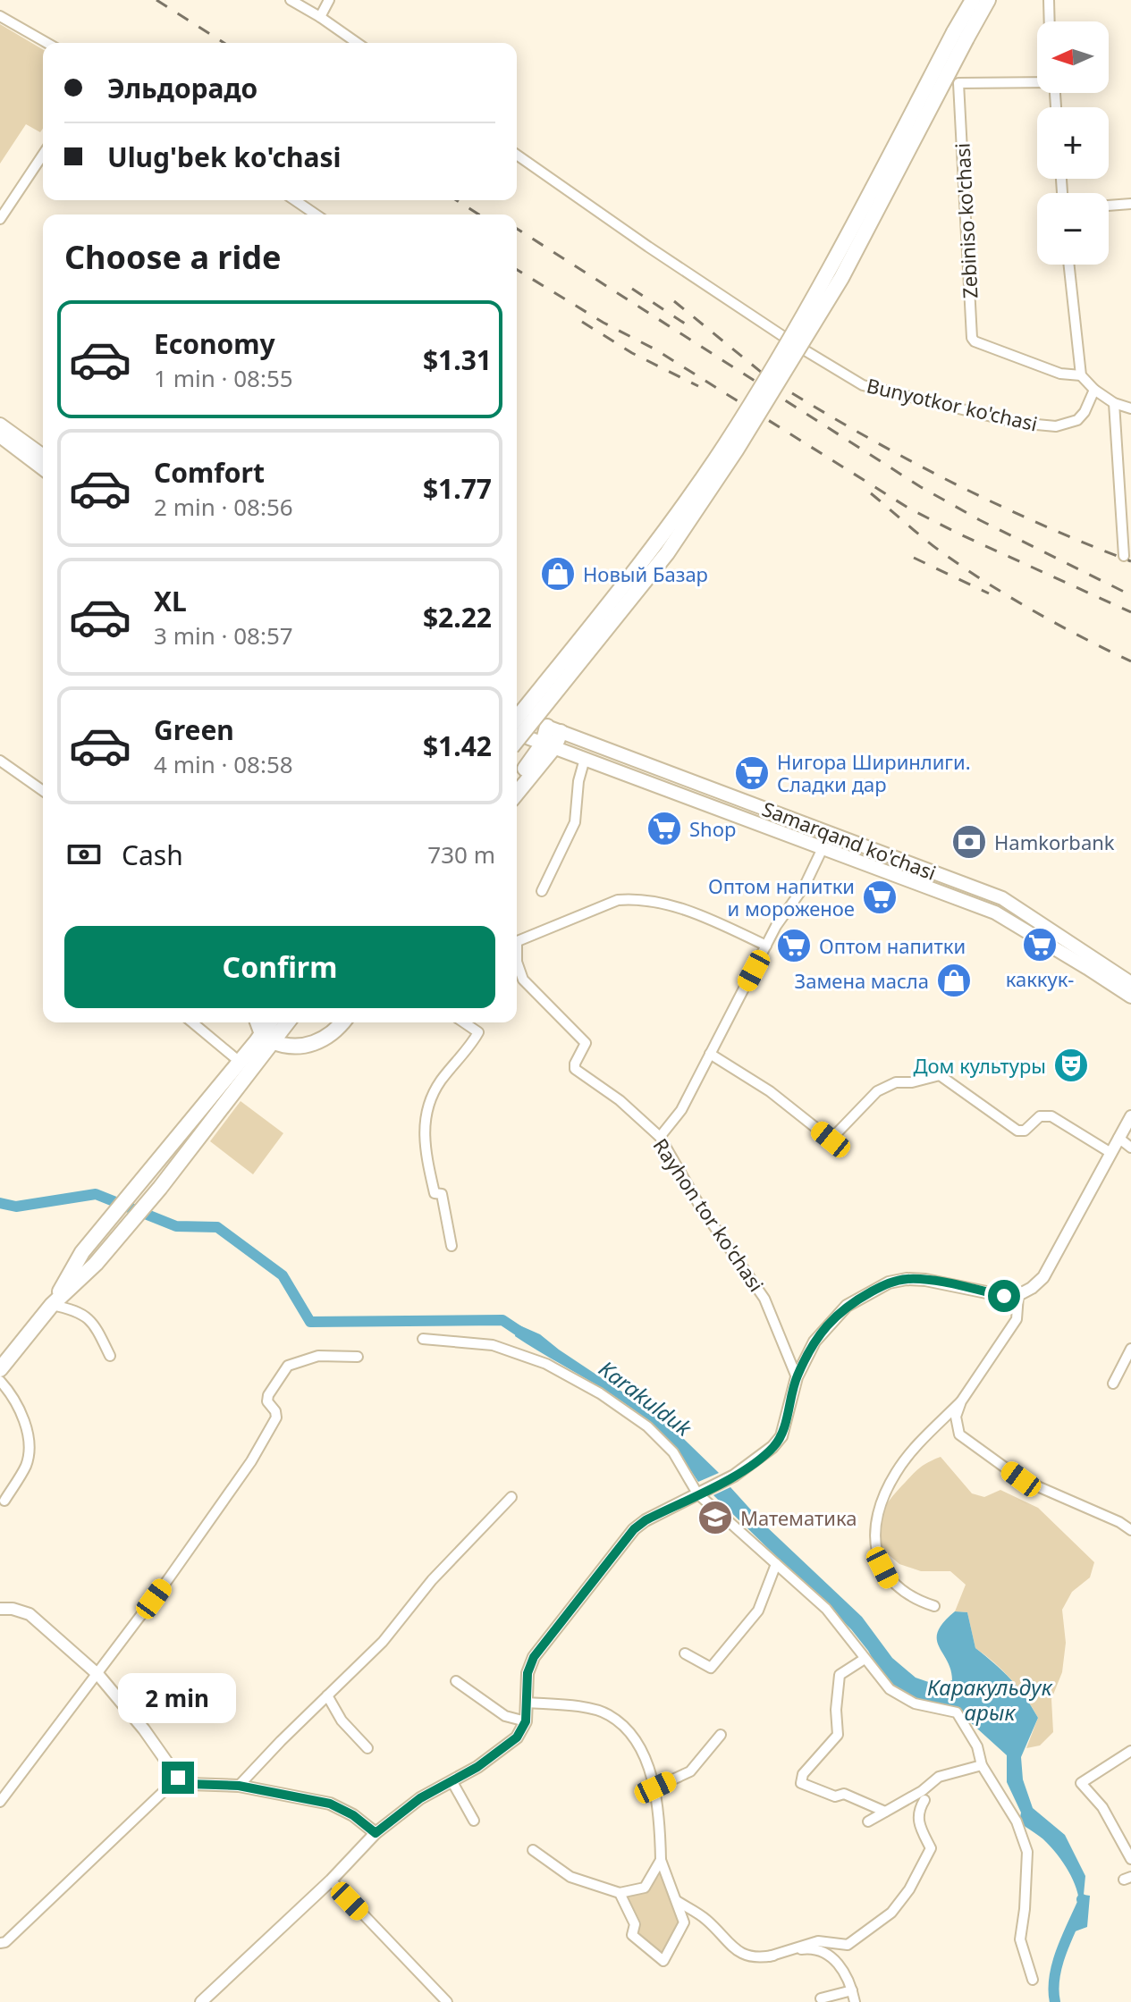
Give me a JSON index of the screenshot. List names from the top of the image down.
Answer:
{
  "streets": {
    "main road": ["Samarqand ko'chasi"],
    "street": ["Zebiniso ko'chasi", "Bunyotkor ko'chasi", "Rayhon tor ko'chasi"]
  },
  "water": ["Karakulduk", "Каракульдук арык"],
  "places": {
    "shop": ["Новый Базар", "Замена масла"],
    "supermarket": [
      "Нигора Ширинлиги. Сладки дар",
      "Shop",
      "Оптом напитки и мороженое",
      "каккук-",
      "Оптом напитки"
    ],
    "bank": ["Hamkorbank"],
    "theatre": ["Дом культуры"],
    "school or university": ["Математика"]
  },
  "north": "left",
  "page": {
    "map_buttons": ["+", "−"],
    "banner": ["Эльдорадо", "Ulug'bek ko'chasi"],
    "heading": "Choose a ride",
    "list": [
      {
        "name": "Economy",
        "note": "1 min · 08:55",
        "value": "$1.31"
      },
      {
        "name": "Comfort",
        "note": "2 min · 08:56",
        "value": "$1.77"
      },
      {
        "name": "XL",
        "note": "3 min · 08:57",
        "value": "$2.22"
      },
      {
        "name": "Green",
        "note": "4 min · 08:58",
        "value": "$1.42"
      }
    ],
    "pay": ["Cash", "730 m"],
    "buttons": "Confirm",
    "bubble": "2 min"
  }
}
